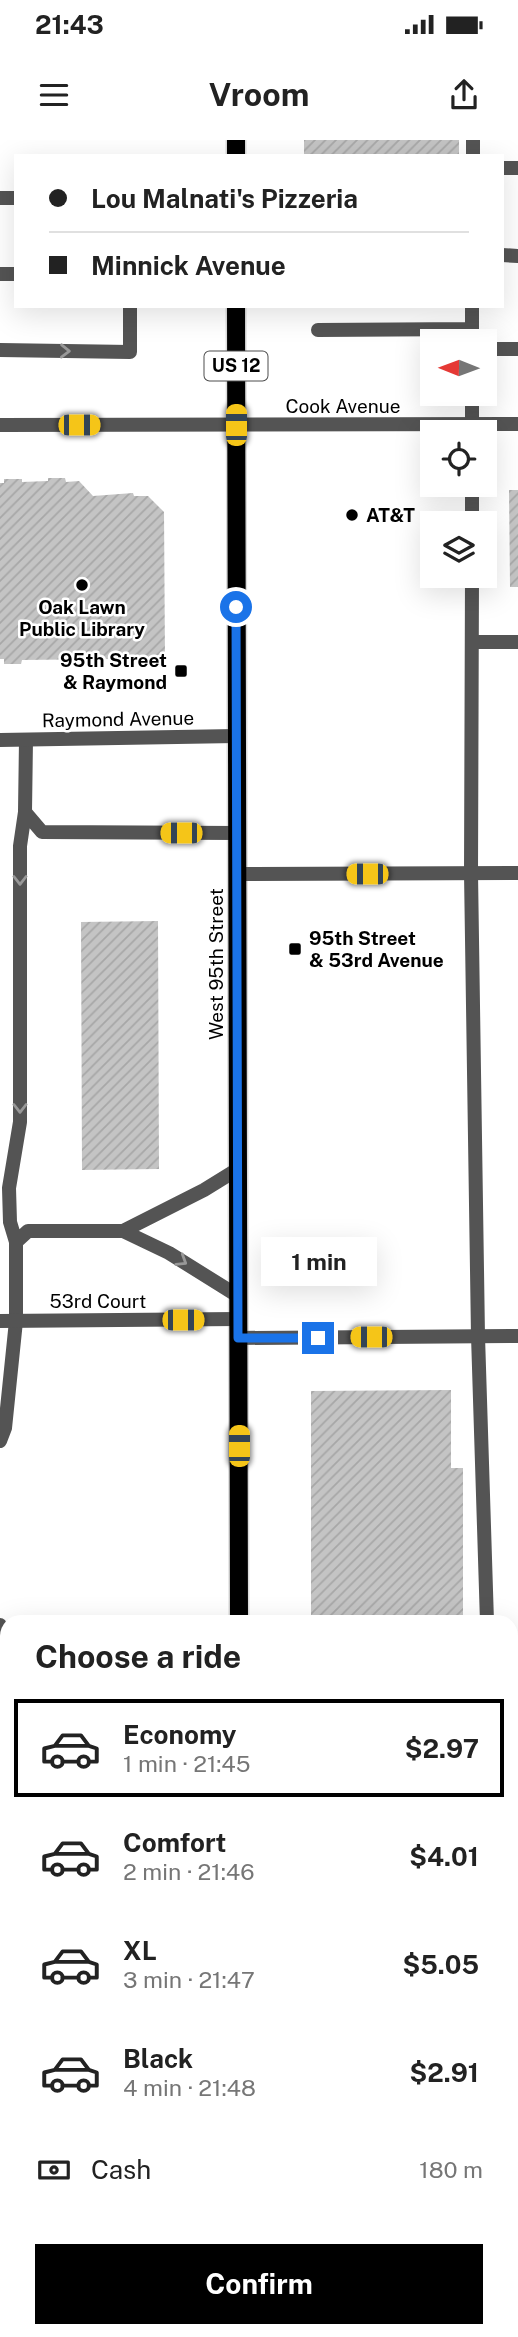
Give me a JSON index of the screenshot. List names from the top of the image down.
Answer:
{
  "streets": {
    "main road": ["US 12", "West 95th Street"],
    "street": ["Cook Avenue", "Raymond Avenue", "53rd Court"]
  },
  "crossings": [
    ["Cook Avenue", "West 95th Street"],
    ["Raymond Avenue", "West 95th Street"],
    ["West 95th Street", "53rd Court"]
  ],
  "places": {
    "other": ["AT&T", "Oak Lawn Public Library"],
    "transit": ["95th Street & Raymond", "95th Street & 53rd Avenue"]
  },
  "north": "left",
  "page": {
    "status": "21:43",
    "header": "Vroom",
    "banner": ["Lou Malnati's Pizzeria", "Minnick Avenue"],
    "bubble": "1 min",
    "heading": "Choose a ride",
    "list": [
      {
        "name": "Economy",
        "note": "1 min · 21:45",
        "value": "$2.97"
      },
      {
        "name": "Comfort",
        "note": "2 min · 21:46",
        "value": "$4.01"
      },
      {
        "name": "XL",
        "note": "3 min · 21:47",
        "value": "$5.05"
      },
      {
        "name": "Black",
        "note": "4 min · 21:48",
        "value": "$2.91"
      }
    ],
    "pay": ["Cash", "180 m"],
    "buttons": "Confirm"
  }
}
